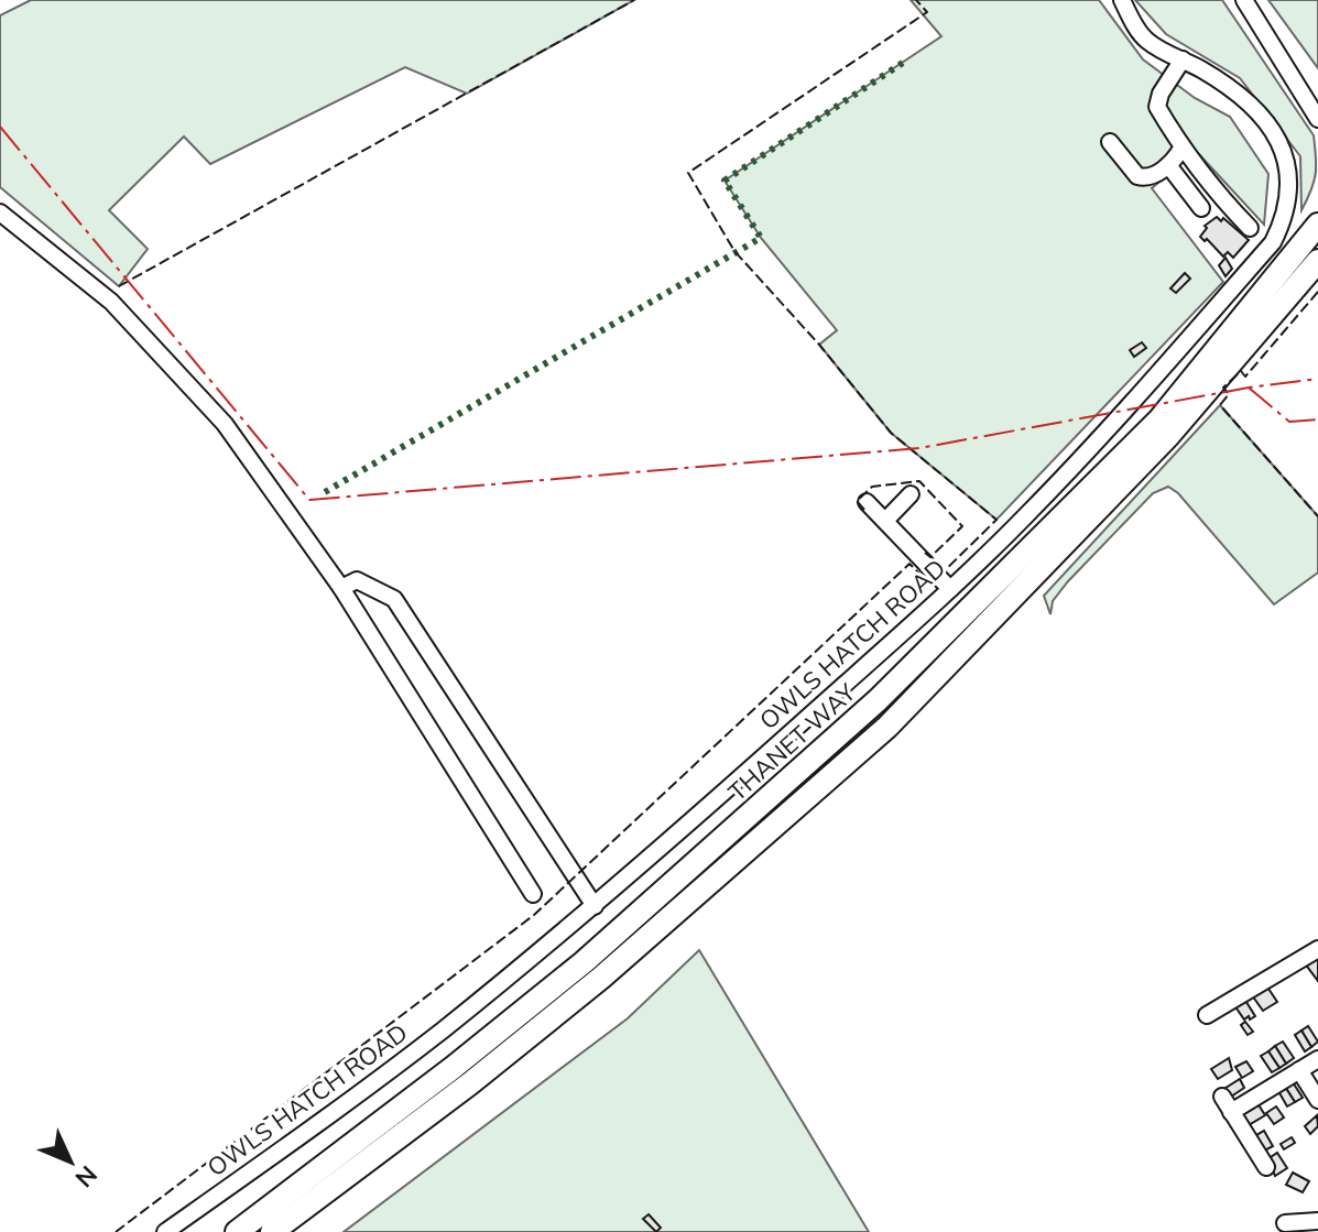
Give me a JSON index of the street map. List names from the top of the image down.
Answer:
{
  "streets": {
    "highway": ["THANET WAY"],
    "street": ["OWLS HATCH ROAD"]
  },
  "north": "bottom right"
}
